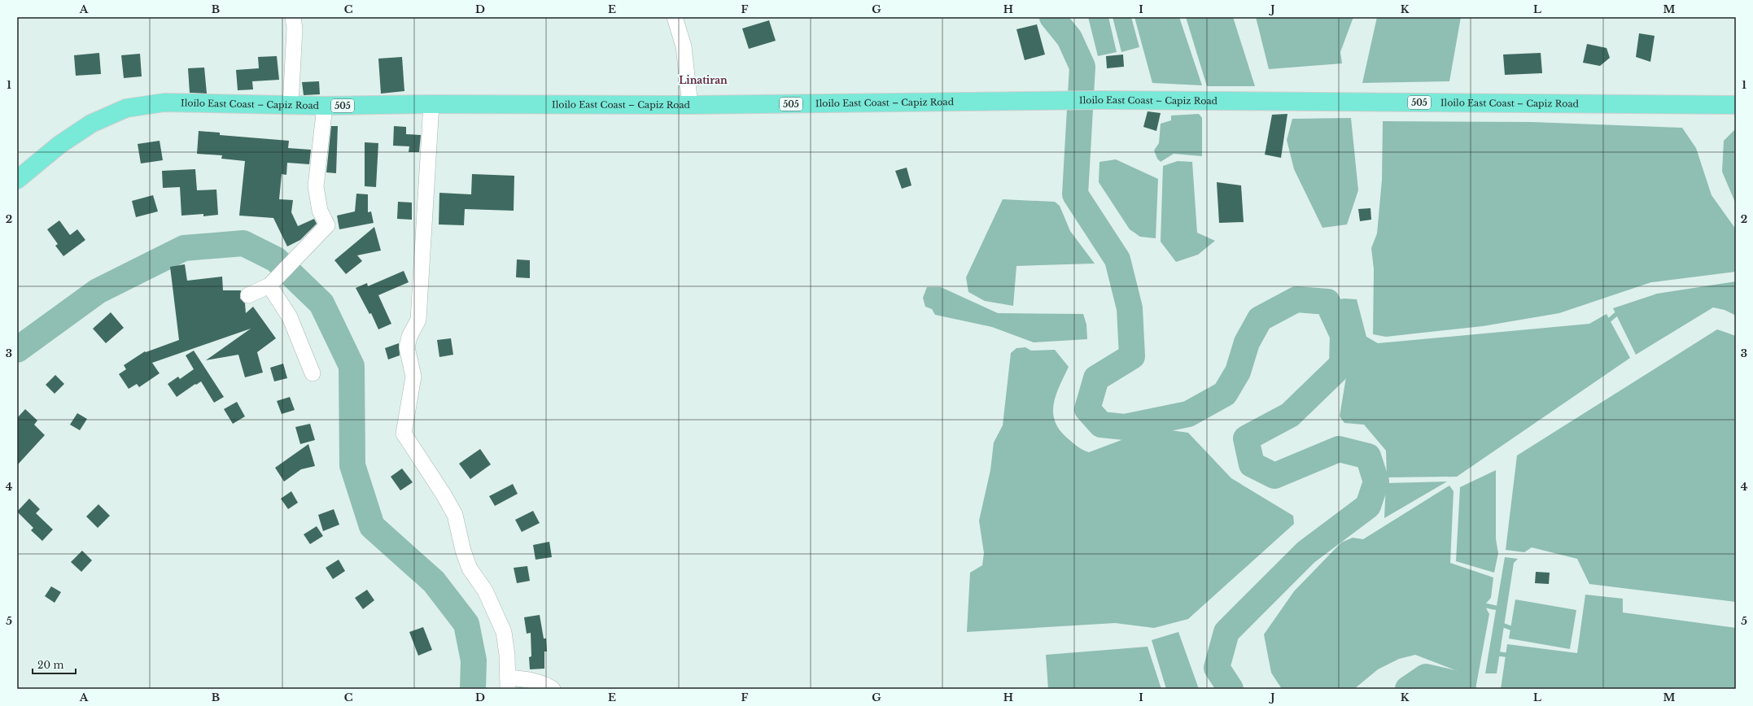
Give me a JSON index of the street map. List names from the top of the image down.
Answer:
{
  "streets": {
    "main road": ["Iloilo East Coast – Capiz Road", "505"]
  },
  "districts": ["Linatiran"],
  "scale_bar": "20 m",
  "grid": {
    "columns": [
      "A",
      "B",
      "C",
      "D",
      "E",
      "F",
      "G",
      "H",
      "I",
      "J",
      "K",
      "L",
      "M"
    ],
    "rows": [
      "1",
      "2",
      "3",
      "4",
      "5"
    ]
  }
}
